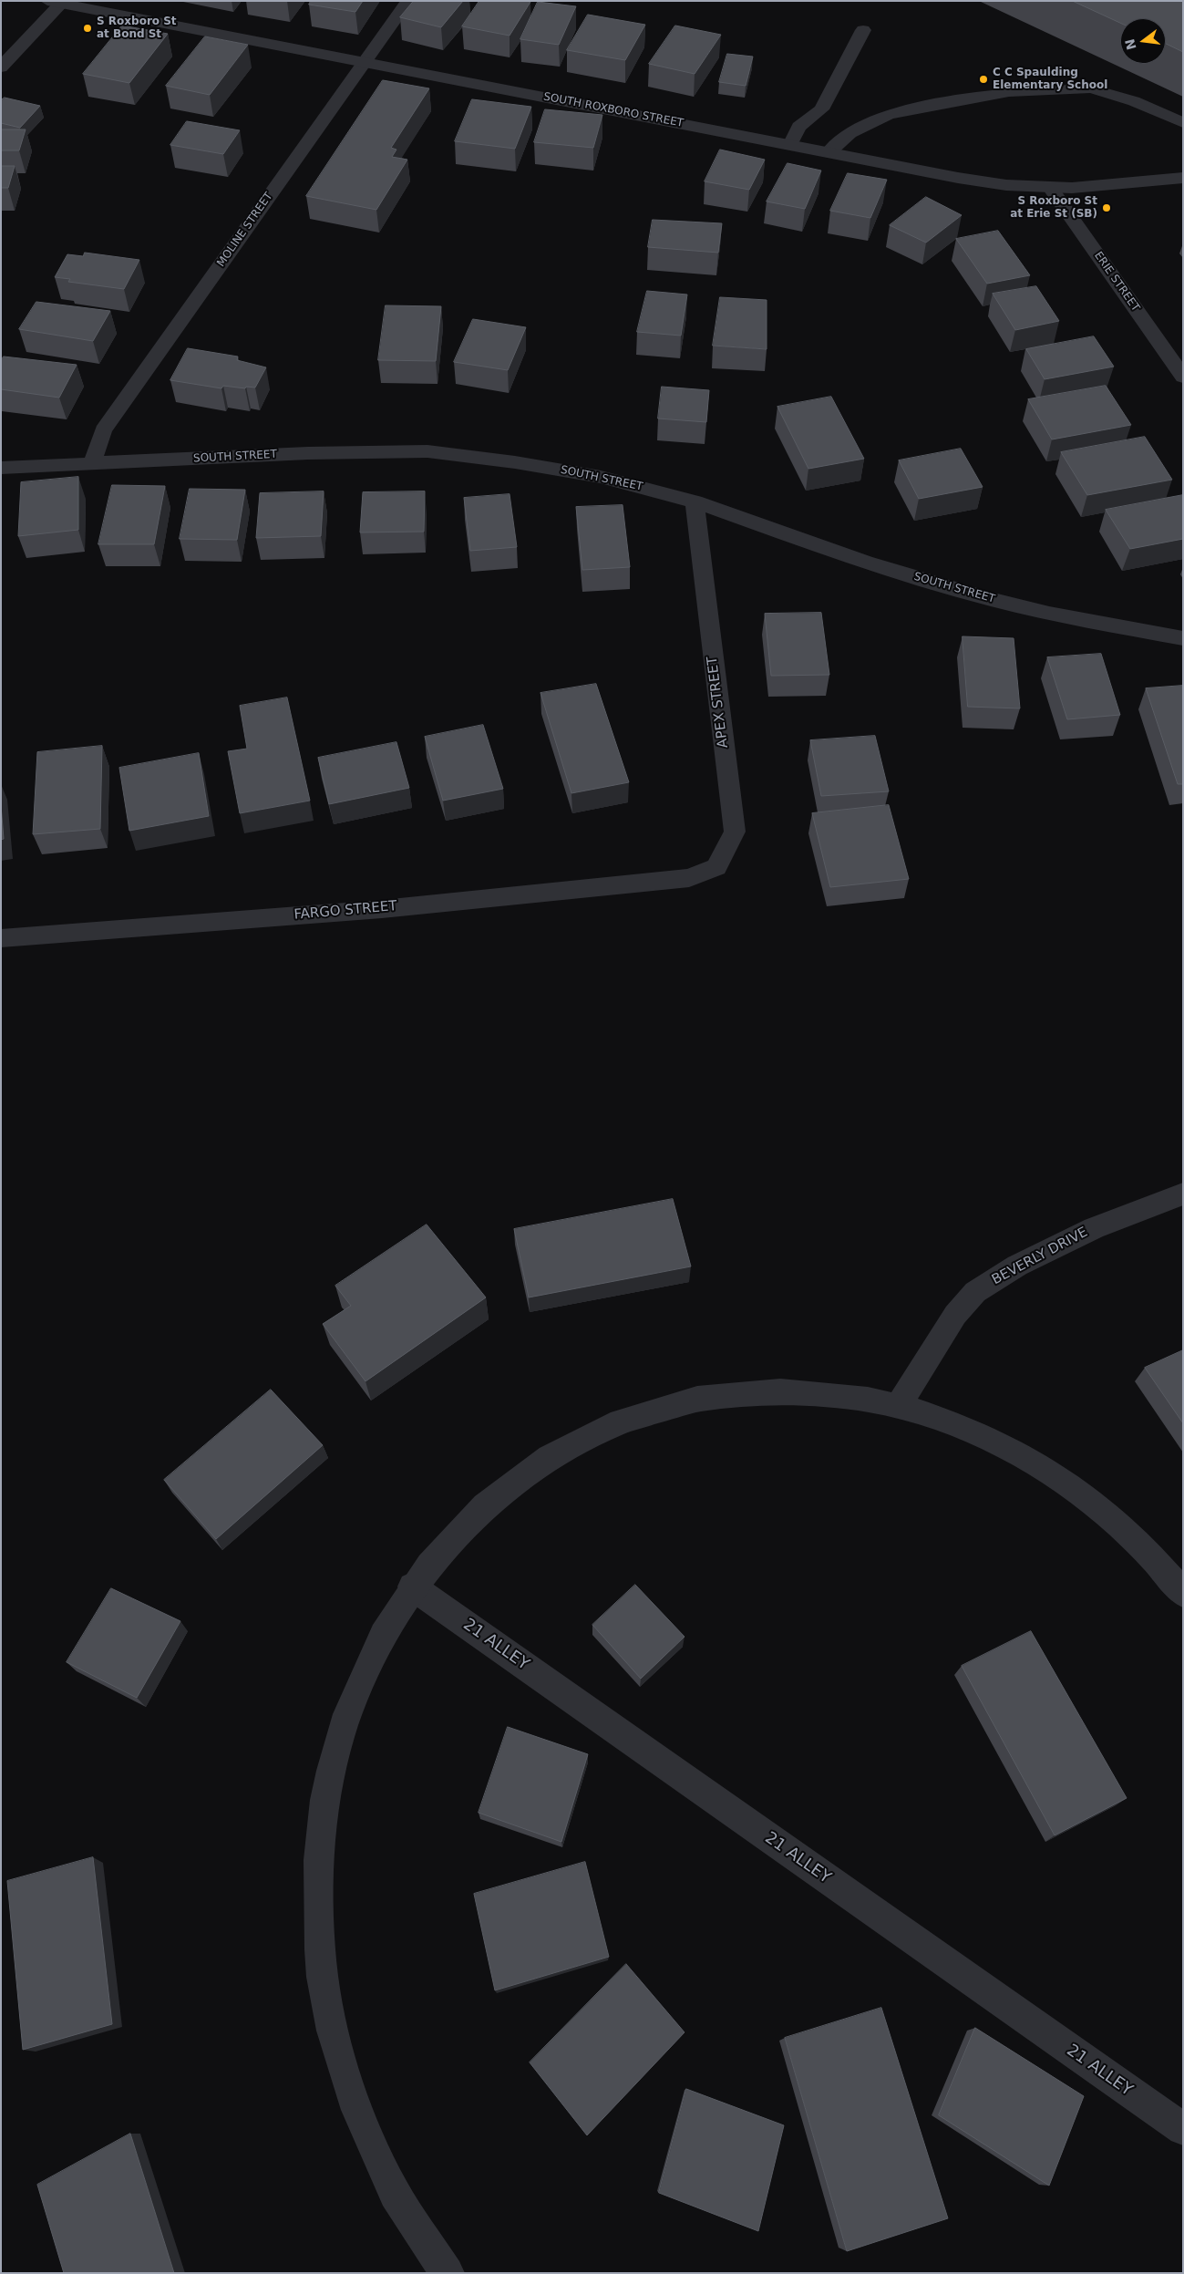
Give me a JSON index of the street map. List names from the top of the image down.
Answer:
{
  "streets": {
    "street": [
      "SOUTH ROXBORO STREET",
      "MOLINE STREET",
      "ERIE STREET",
      "SOUTH STREET",
      "APEX STREET",
      "FARGO STREET",
      "BEVERLY DRIVE",
      "21 ALLEY"
    ]
  },
  "crossings": [
    ["SOUTH ROXBORO STREET", "MOLINE STREET"],
    ["SOUTH ROXBORO STREET", "ERIE STREET"],
    ["MOLINE STREET", "SOUTH STREET"],
    ["SOUTH STREET", "APEX STREET"],
    ["APEX STREET", "FARGO STREET"]
  ],
  "places": ["S Roxboro St at Bond St", "C C Spaulding Elementary School", "S Roxboro St at Erie St (SB)"],
  "north": "left"
}
